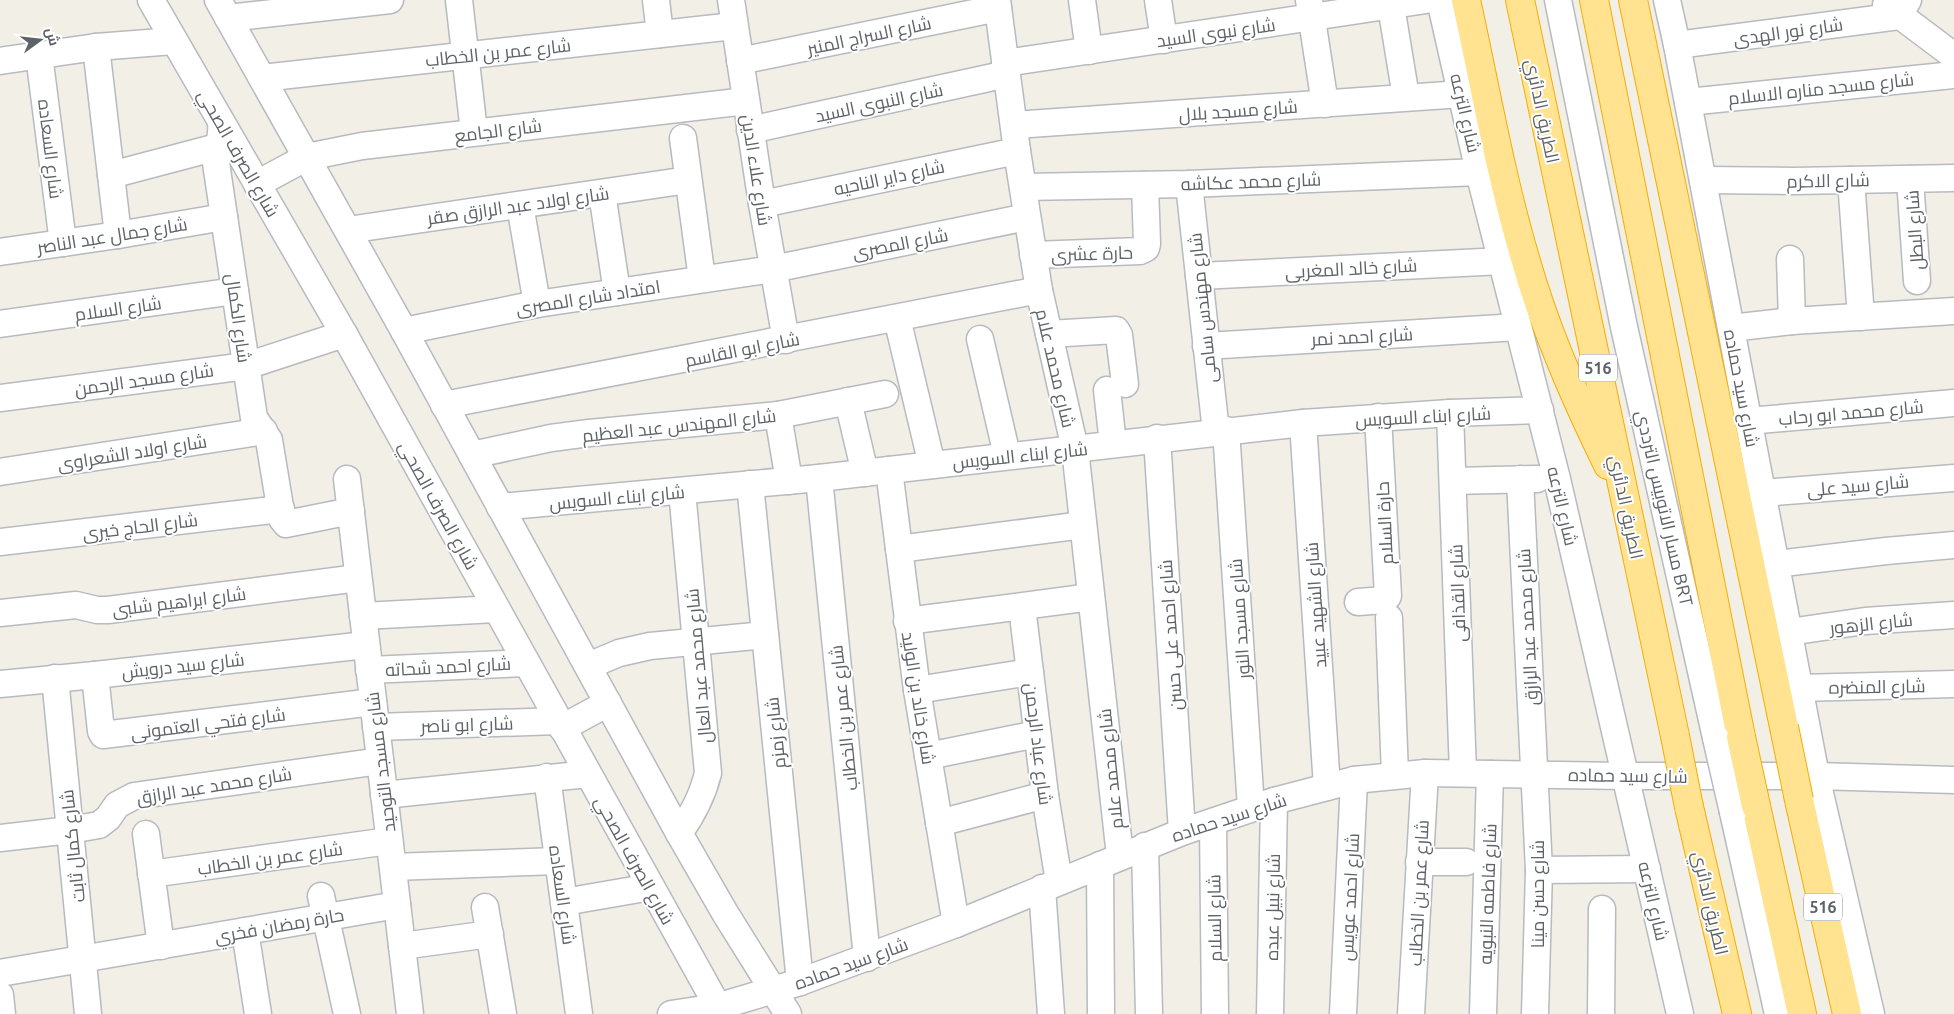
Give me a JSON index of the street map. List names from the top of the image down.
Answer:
{
  "streets": {
    "highway": ["الطريق الدائري", "516"],
    "street": [
      "شارع نور الهدى",
      "شارع نبوى السيد",
      "شارع السراج المنير",
      "شارع عمر بن الخطاب",
      "شارع مسجد مناره الاسلام",
      "شارع النبوى السيد",
      "شارع مسجد بلال",
      "شارع الترعه",
      "شارع الجامع",
      "شارع السعاده",
      "شارع الصرف الصحي",
      "شارع علاء الدين",
      "شارع داير الناحيه",
      "شارع الاكرم",
      "شارع محمد عكاشه",
      "شارع اولاد عبد الرازق صقر",
      "شارع البطل",
      "شارع جمال عبد الناصر",
      "شارع المصرى",
      "حارة عشرى",
      "شارع خالد المغربى",
      "امتداد شارع المصرى",
      "شارع السلام",
      "شارع مهندس سامى",
      "شارع الكمال",
      "شارع احمد نمر",
      "شارع ابو القاسم",
      "شارع محمد علام",
      "شارع مسجد الرحمن",
      "شارع سيد حماده",
      "شارع محمد ابو رحاب",
      "شارع ابناء السويس",
      "شارع المهندس عبد العظيم",
      "شارع اولاد الشعراوى",
      "شارع سيد على",
      "مسار الاتوبيس الترددي BRT",
      "حارة السلام",
      "شارع الحاج خيرى",
      "شارع القذافى",
      "شارع ابراهيم شلبى",
      "شارع الشهيد عبيد",
      "شارع مسجد النور",
      "شارع الزهور",
      "شارع محمد عبد الرازق",
      "شارع احمد على حسن",
      "شارع سيد درويش",
      "شارع احمد شحاته",
      "شارع محمد عبد العال",
      "شارع المنضره",
      "شارع خالد بن الوليد",
      "شارع فتحي العتمونى",
      "شارع ابو ناصر",
      "شارع زمزم",
      "شارع عباد الرحمن",
      "شارع مسجد التوحيد",
      "شارع كمال ثابت",
      "شارع فاطمه النبويه",
      "شارع حسن مينا",
      "شارع احمد عويس",
      "شارع نبيل عبده",
      "حارة رمضان فخري"
    ]
  },
  "crossings": [
    ["شارع نور الهدى", "شارع سيد حماده"],
    ["شارع نبوى السيد", "شارع النبوى السيد"],
    ["شارع نبوى السيد", "شارع محمد علام"],
    ["شارع السراج المنير", "شارع علاء الدين"],
    ["شارع السراج المنير", "شارع محمد علام"],
    ["شارع عمر بن الخطاب", "شارع علاء الدين"],
    ["شارع عمر بن الخطاب", "شارع سيد حماده"],
    ["شارع عمر بن الخطاب", "شارع ابناء السويس"],
    ["شارع عمر بن الخطاب", "شارع مسجد التوحيد"],
    ["شارع مسجد مناره الاسلام", "شارع سيد حماده"],
    ["شارع النبوى السيد", "شارع علاء الدين"],
    ["شارع النبوى السيد", "شارع محمد علام"],
    ["شارع مسجد بلال", "شارع الترعه"],
    ["شارع مسجد بلال", "شارع محمد علام"],
    ["شارع الترعه", "شارع محمد عكاشه"],
    ["شارع الترعه", "شارع خالد المغربى"],
    ["شارع الترعه", "شارع احمد نمر"],
    ["شارع الترعه", "شارع سيد حماده"],
    ["شارع الترعه", "شارع ابناء السويس"],
    ["شارع الجامع", "شارع الصرف الصحي"],
    ["شارع الجامع", "شارع علاء الدين"],
    ["شارع السعاده", "شارع جمال عبد الناصر"],
    ["شارع الصرف الصحي", "شارع الكمال"],
    ["شارع الصرف الصحي", "شارع مسجد الرحمن"],
    ["شارع الصرف الصحي", "شارع سيد حماده"],
    ["شارع الصرف الصحي", "شارع احمد شحاته"],
    ["شارع الصرف الصحي", "شارع ابو ناصر"],
    ["شارع علاء الدين", "شارع داير الناحيه"],
    ["شارع علاء الدين", "شارع المصرى"],
    ["شارع علاء الدين", "امتداد شارع المصرى"],
    ["شارع علاء الدين", "شارع ابو القاسم"],
    ["شارع داير الناحيه", "شارع محمد علام"],
    ["شارع الاكرم", "شارع البطل"],
    ["شارع الاكرم", "شارع سيد حماده"],
    ["شارع محمد عكاشه", "حارة عشرى"],
    ["شارع محمد عكاشه", "شارع مهندس سامى"],
    ["شارع محمد عكاشه", "شارع محمد علام"],
    ["شارع جمال عبد الناصر", "شارع الكمال"],
    ["شارع المصرى", "امتداد شارع المصرى"],
    ["شارع المصرى", "شارع محمد علام"],
    ["حارة عشرى", "شارع محمد علام"],
    ["شارع خالد المغربى", "شارع مهندس سامى"],
    ["شارع السلام", "شارع الكمال"],
    ["شارع السلام", "شارع سيد حماده"],
    ["شارع مهندس سامى", "شارع احمد نمر"],
    ["شارع مهندس سامى", "شارع ابناء السويس"],
    ["شارع مهندس سامى", "شارع مسجد النور"],
    ["شارع الكمال", "شارع مسجد الرحمن"],
    ["شارع الكمال", "شارع اولاد الشعراوى"],
    ["شارع الكمال", "شارع الحاج خيرى"],
    ["شارع ابو القاسم", "شارع محمد علام"],
    ["شارع محمد علام", "شارع سيد حماده"],
    ["شارع محمد علام", "شارع ابناء السويس"],
    ["516", "مسار الاتوبيس الترددي BRT"],
    ["شارع سيد حماده", "شارع محمد ابو رحاب"],
    ["شارع سيد حماده", "شارع سيد على"],
    ["شارع سيد حماده", "شارع القذافى"],
    ["شارع سيد حماده", "شارع الشهيد عبيد"],
    ["شارع سيد حماده", "شارع مسجد النور"],
    ["شارع سيد حماده", "شارع الزهور"],
    ["شارع سيد حماده", "شارع محمد عبد الرازق"],
    ["شارع سيد حماده", "شارع احمد على حسن"],
    ["شارع سيد حماده", "شارع المنضره"],
    ["شارع سيد حماده", "شارع خالد بن الوليد"],
    ["شارع سيد حماده", "شارع زمزم"],
    ["شارع سيد حماده", "شارع عباد الرحمن"],
    ["شارع سيد حماده", "شارع فاطمه النبويه"],
    ["شارع سيد حماده", "شارع حسن مينا"],
    ["شارع سيد حماده", "شارع احمد عويس"],
    ["شارع سيد حماده", "شارع نبيل عبده"],
    ["شارع ابناء السويس", "حارة السلام"],
    ["شارع ابناء السويس", "شارع القذافى"],
    ["شارع ابناء السويس", "شارع الشهيد عبيد"],
    ["شارع ابناء السويس", "شارع مسجد النور"],
    ["شارع ابناء السويس", "شارع احمد على حسن"],
    ["شارع ابناء السويس", "شارع محمد عبد العال"],
    ["شارع ابناء السويس", "شارع خالد بن الوليد"],
    ["شارع ابناء السويس", "شارع زمزم"],
    ["شارع المهندس عبد العظيم", "شارع خالد بن الوليد"],
    ["شارع ابراهيم شلبى", "شارع مسجد التوحيد"],
    ["شارع مسجد النور", "شارع نبيل عبده"],
    ["شارع محمد عبد الرازق", "شارع مسجد التوحيد"],
    ["شارع محمد عبد الرازق", "شارع كمال ثابت"],
    ["شارع محمد عبد الرازق", "شارع حسن مينا"],
    ["شارع سيد درويش", "شارع احمد شحاته"],
    ["شارع سيد درويش", "شارع فتحي العتمونى"],
    ["شارع سيد درويش", "شارع مسجد التوحيد"],
    ["شارع سيد درويش", "شارع كمال ثابت"],
    ["شارع احمد شحاته", "شارع مسجد التوحيد"],
    ["شارع فتحي العتمونى", "شارع ابو ناصر"],
    ["شارع فتحي العتمونى", "شارع مسجد التوحيد"],
    ["شارع ابو ناصر", "شارع مسجد التوحيد"],
    ["شارع مسجد التوحيد", "حارة رمضان فخري"],
    ["شارع كمال ثابت", "حارة رمضان فخري"]
  ],
  "north": "right"
}
